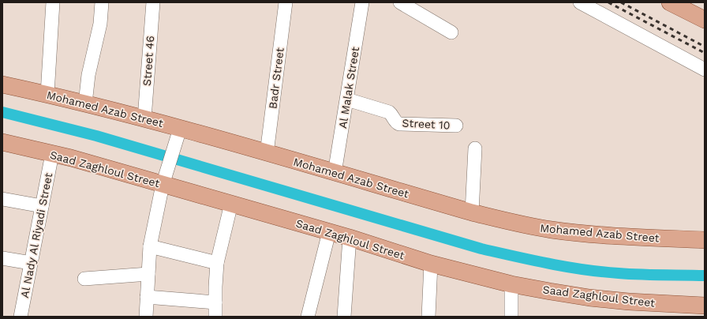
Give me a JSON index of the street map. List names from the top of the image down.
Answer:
{
  "streets": {
    "main road": ["Mohamed Azab Street", "Saad Zaghloul Street"],
    "street": [
      "Street 46",
      "Badr Street",
      "Al Malak Street",
      "Street 10",
      "Al Nady Al Riyadi Street"
    ]
  },
  "crossings": [
    ["Street 46", "Mohamed Azab Street"],
    ["Badr Street", "Mohamed Azab Street"],
    ["Al Malak Street", "Mohamed Azab Street"],
    ["Al Malak Street", "Street 10"],
    ["Saad Zaghloul Street", "Al Nady Al Riyadi Street"]
  ]
}
